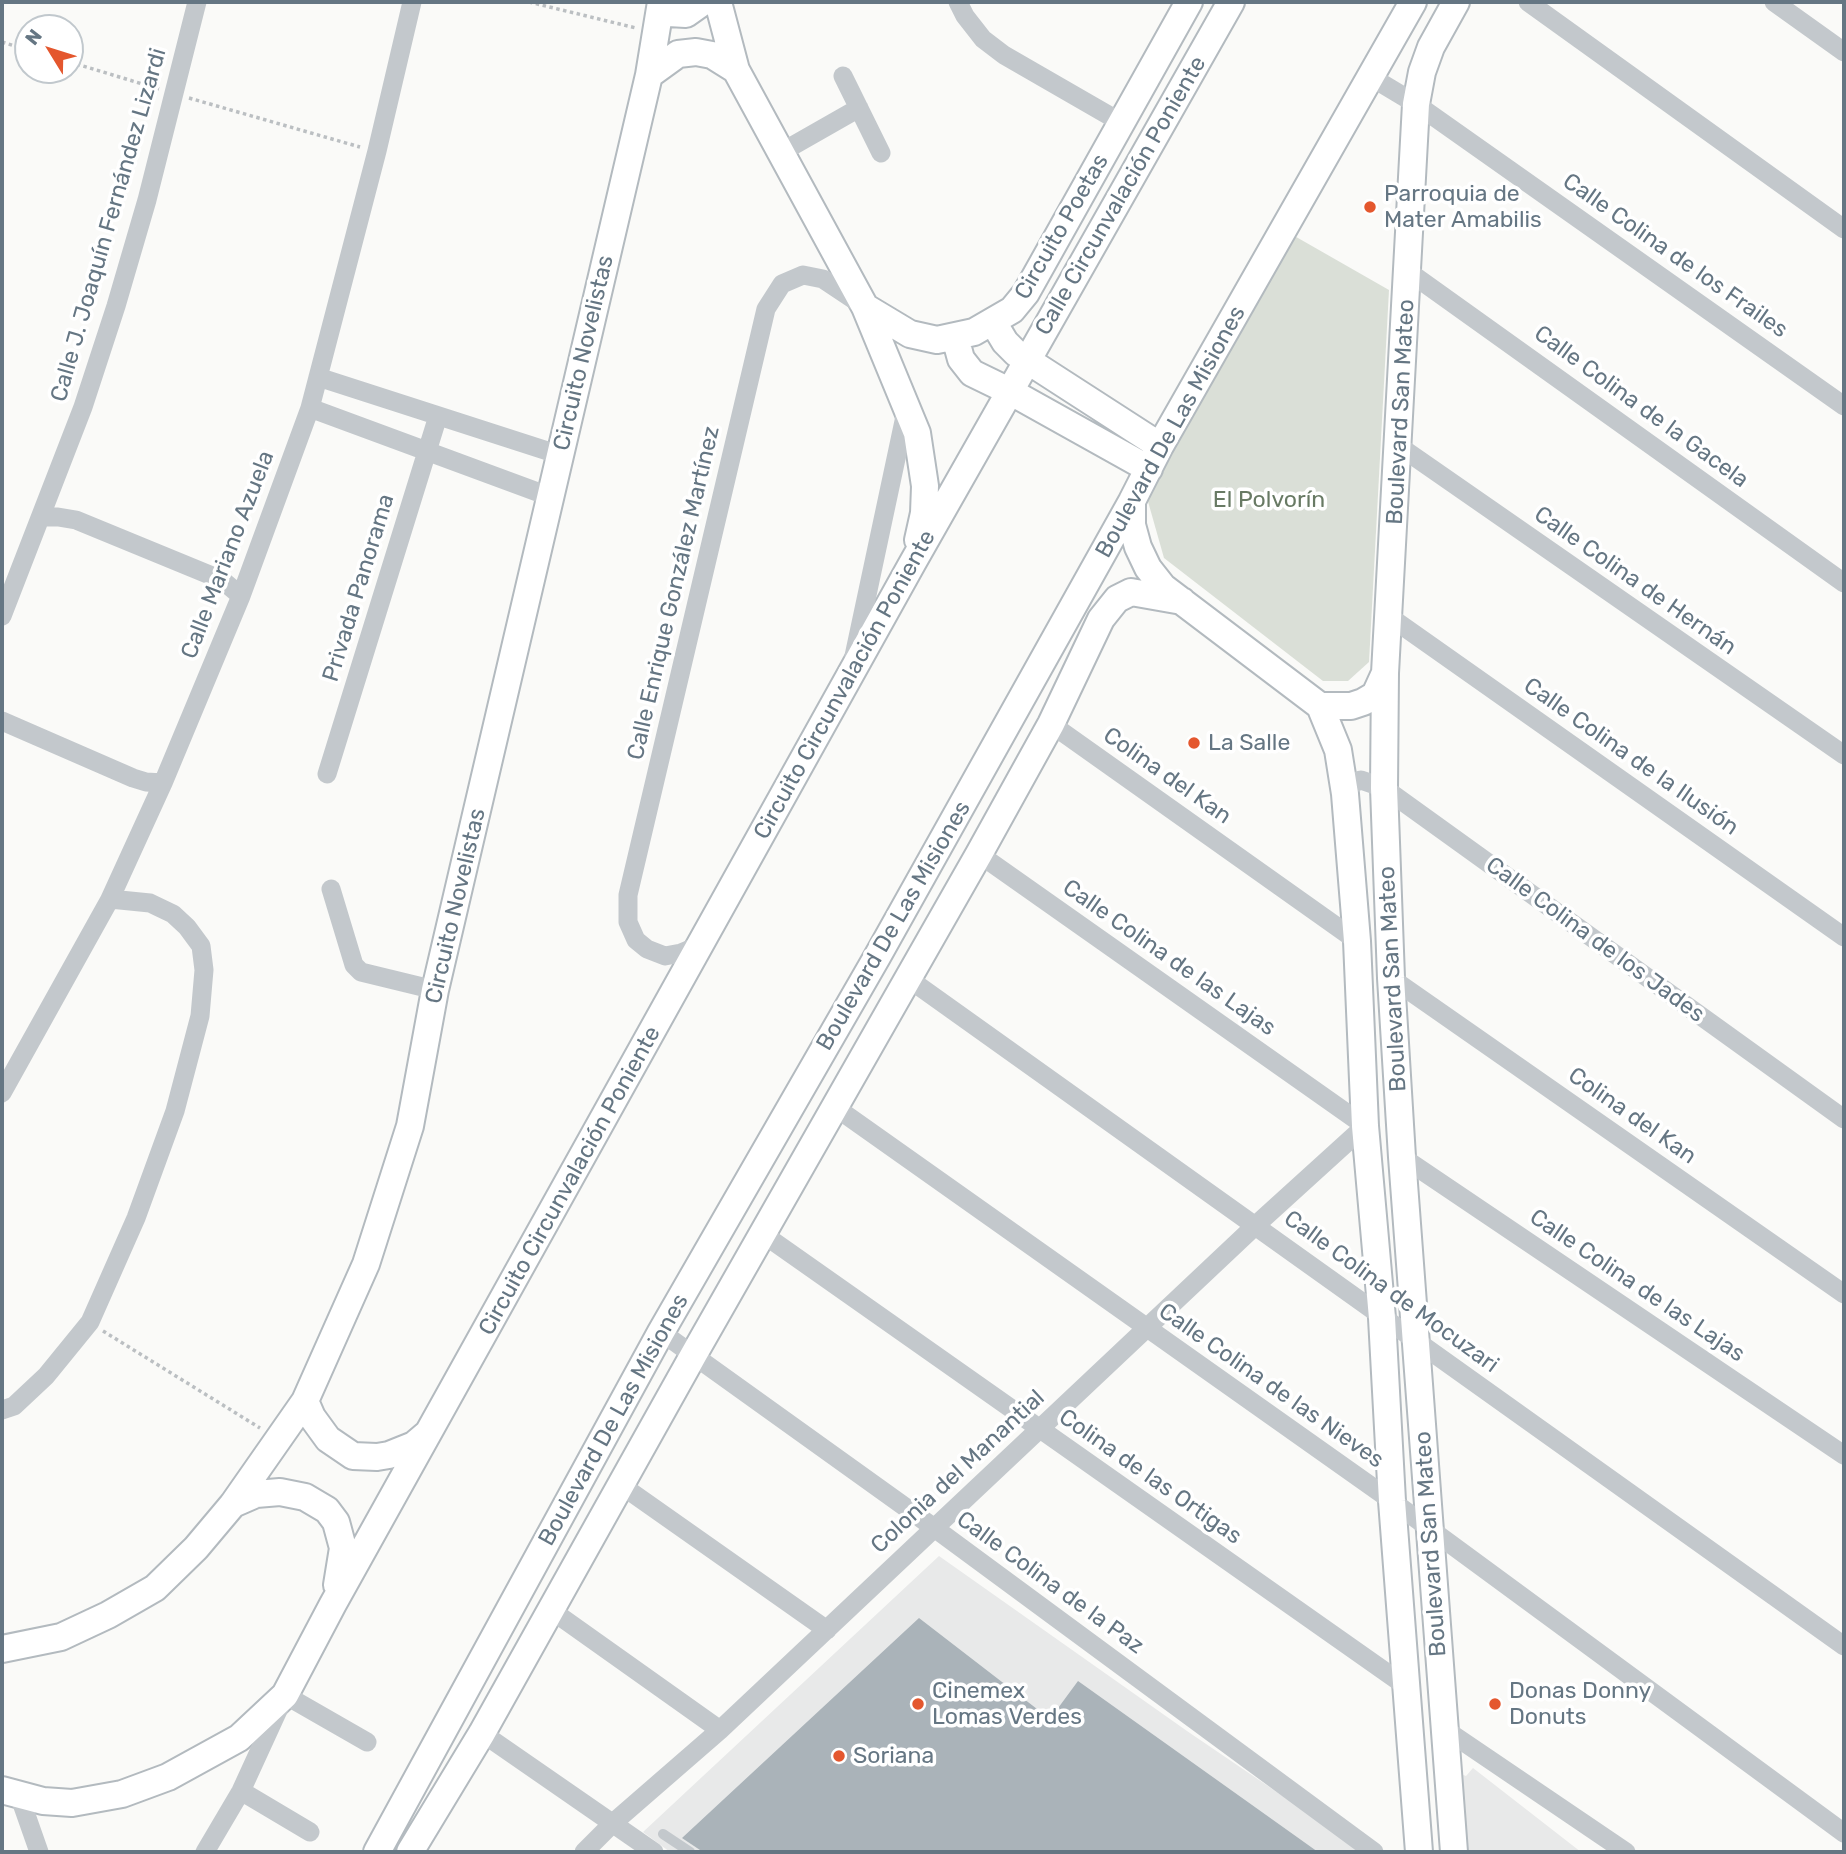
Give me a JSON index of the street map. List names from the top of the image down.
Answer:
{
  "streets": {
    "main road": [
      "Calle Circunvalación Poniente",
      "Circuito Poetas",
      "Circuito Novelistas",
      "Boulevard San Mateo",
      "Boulevard De Las Misiones",
      "Circuito Circunvalación Poniente"
    ],
    "street": [
      "Calle J. Joaquín Fernández Lizardi",
      "Calle Colina de los Frailes",
      "Calle Colina de la Gacela",
      "Calle Mariano Azuela",
      "Calle Colina de Hernán",
      "Privada Panorama",
      "Calle Enrique González Martínez",
      "Calle Colina de la Ilusión",
      "Colina del Kan",
      "Calle Colina de los Jades",
      "Calle Colina de las Lajas",
      "Calle Colina de Mocuzari",
      "Calle Colina de las Nieves",
      "Colonia del Manantial",
      "Colina de las Ortigas",
      "Calle Colina de la Paz"
    ]
  },
  "crossings": [
    ["Calle Circunvalación Poniente", "Circuito Circunvalación Poniente"],
    ["Circuito Poetas", "Calle Enrique González Martínez"],
    ["Calle Colina de los Frailes", "Boulevard San Mateo"],
    ["Calle Colina de los Frailes", "Boulevard De Las Misiones"],
    ["Calle Colina de la Gacela", "Boulevard San Mateo"],
    ["Boulevard San Mateo", "Calle Colina de Hernán"],
    ["Boulevard San Mateo", "Calle Colina de la Ilusión"],
    ["Boulevard San Mateo", "Colina del Kan"],
    ["Boulevard San Mateo", "Calle Colina de los Jades"],
    ["Boulevard San Mateo", "Calle Colina de las Lajas"],
    ["Boulevard San Mateo", "Calle Colina de Mocuzari"],
    ["Boulevard San Mateo", "Calle Colina de las Nieves"],
    ["Boulevard San Mateo", "Colonia del Manantial"],
    ["Boulevard San Mateo", "Colina de las Ortigas"],
    ["Boulevard De Las Misiones", "Colina del Kan"],
    ["Boulevard De Las Misiones", "Calle Colina de las Lajas"],
    ["Boulevard De Las Misiones", "Calle Colina de Mocuzari"],
    ["Boulevard De Las Misiones", "Calle Colina de las Nieves"],
    ["Boulevard De Las Misiones", "Colina de las Ortigas"],
    ["Boulevard De Las Misiones", "Calle Colina de la Paz"],
    ["Calle Enrique González Martínez", "Circuito Circunvalación Poniente"],
    ["Calle Colina de las Lajas", "Colonia del Manantial"],
    ["Calle Colina de Mocuzari", "Colonia del Manantial"],
    ["Calle Colina de las Nieves", "Colonia del Manantial"],
    ["Colonia del Manantial", "Colina de las Ortigas"],
    ["Colonia del Manantial", "Calle Colina de la Paz"]
  ],
  "parks": ["El Polvorín"],
  "places": [
    "Parroquia de Mater Amabilis",
    "La Salle",
    "Cinemex Lomas Verdes",
    "Donas Donny Donuts",
    "Soriana"
  ],
  "north": "top left"
}
